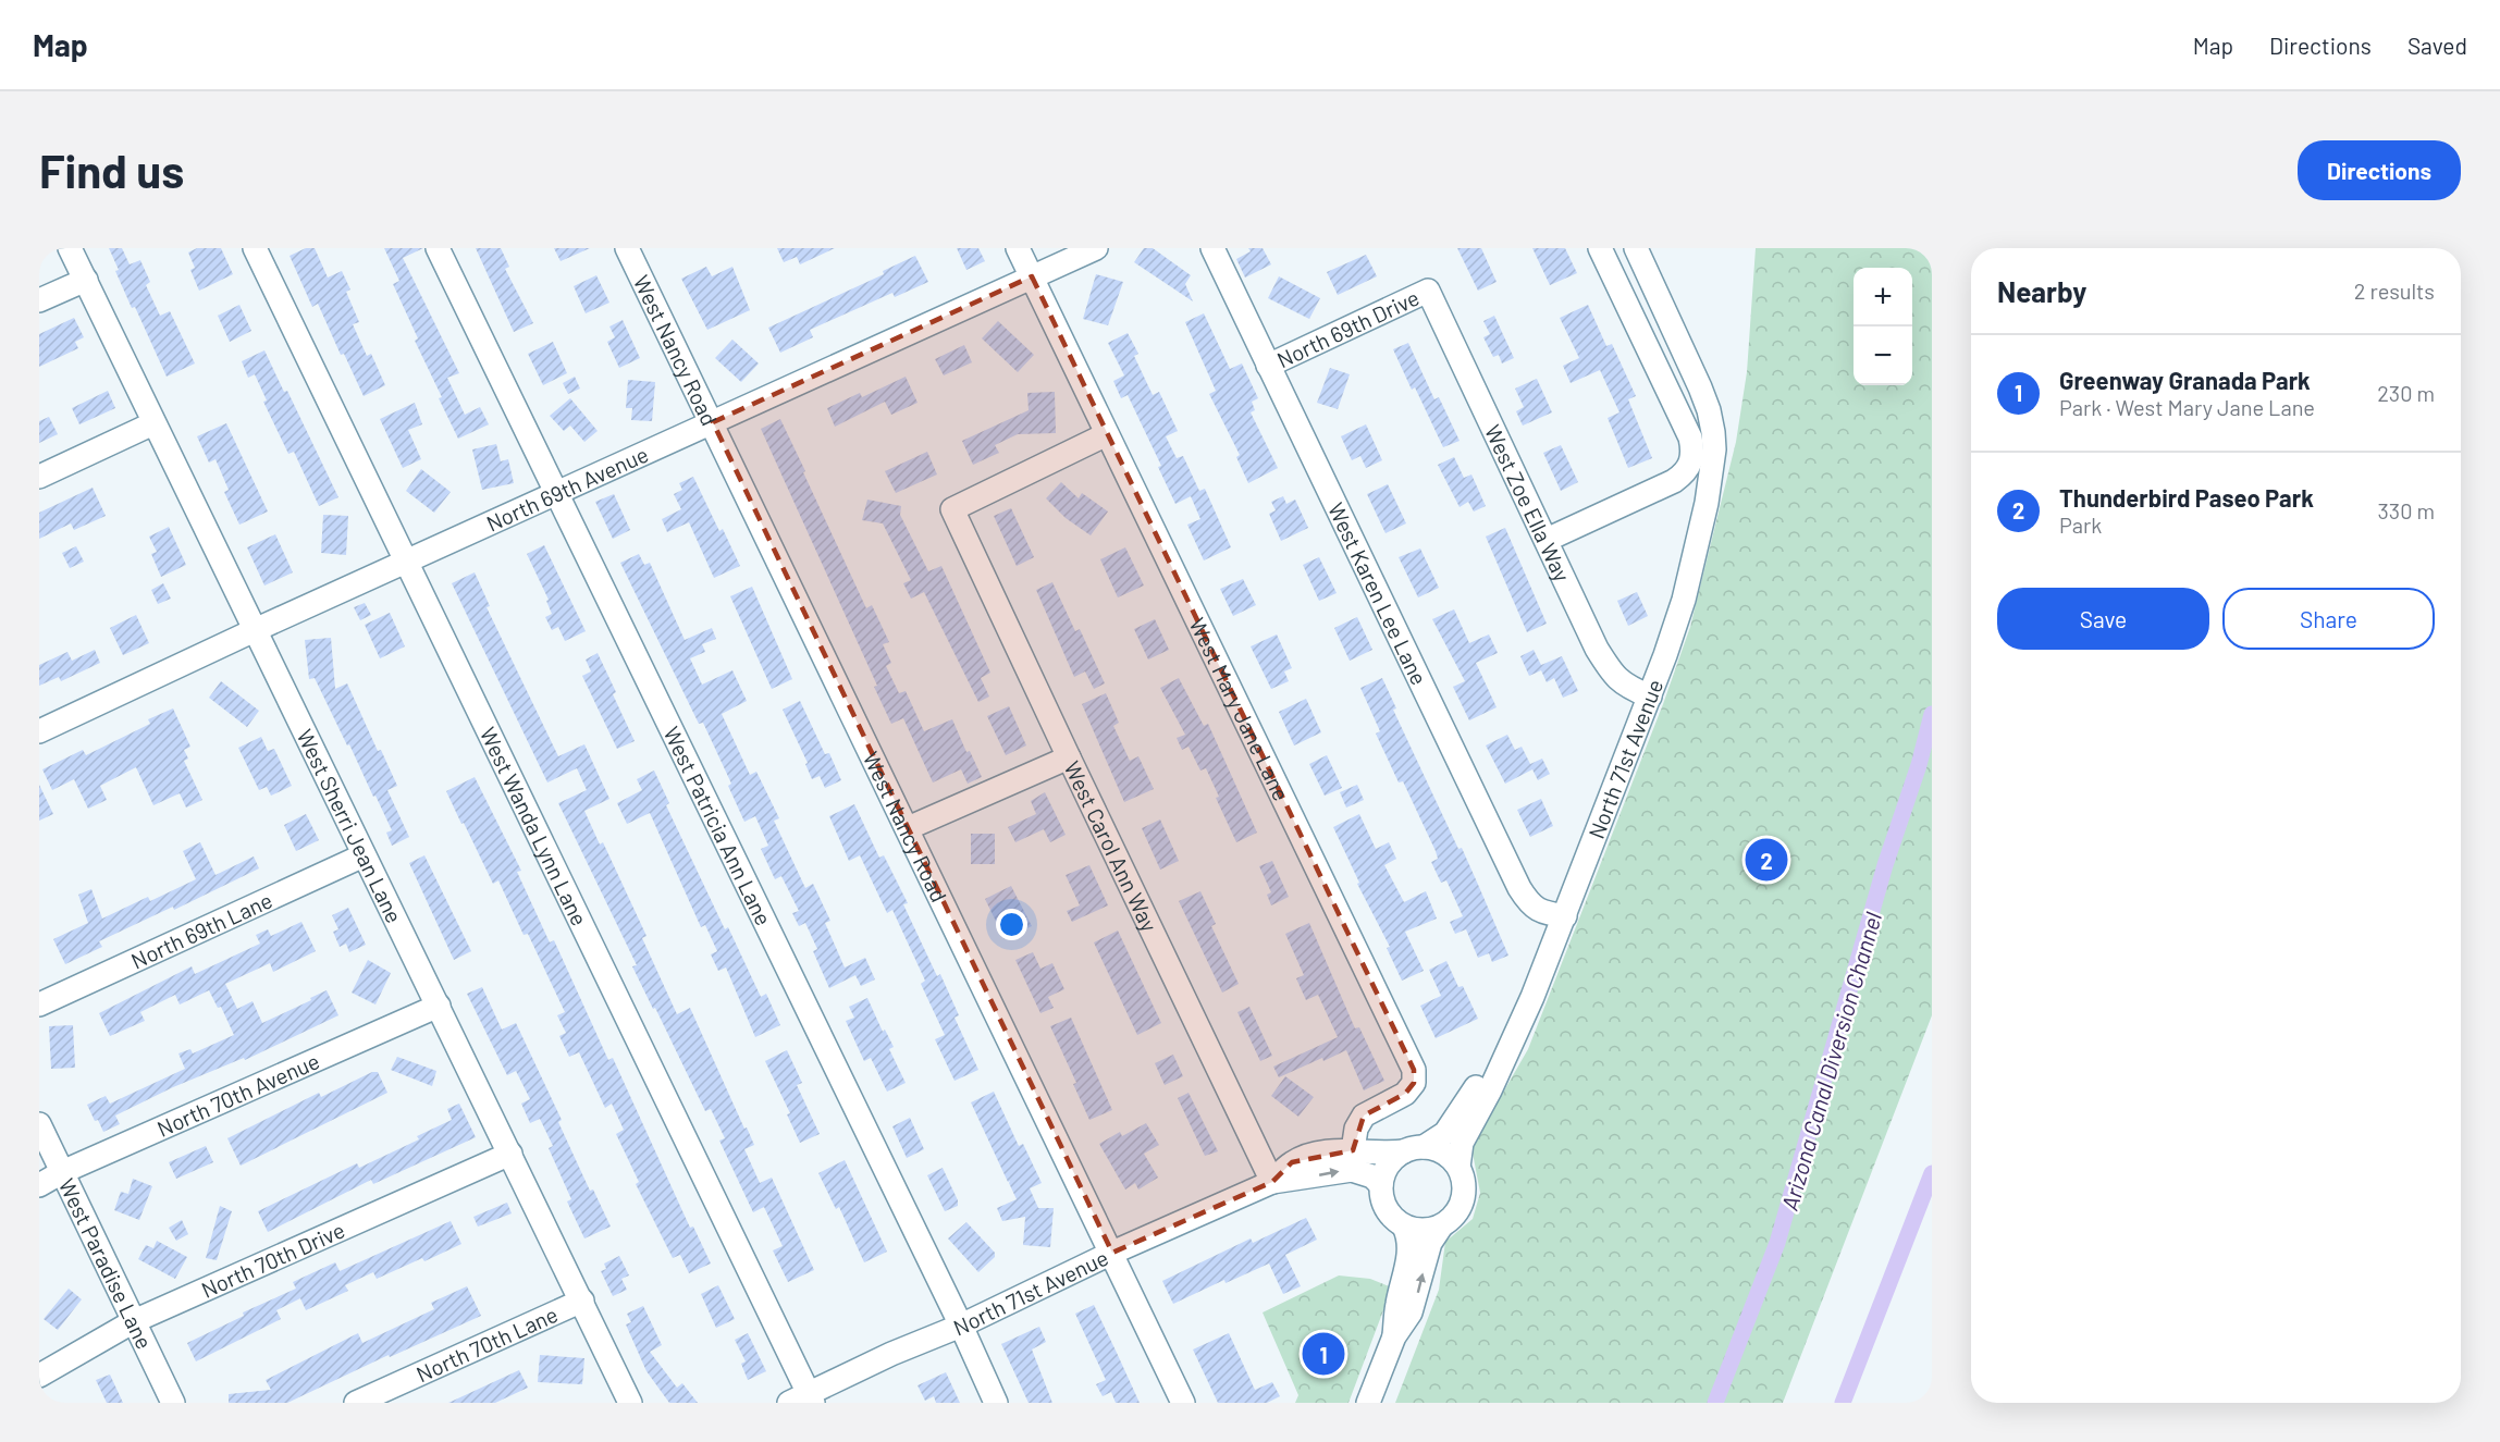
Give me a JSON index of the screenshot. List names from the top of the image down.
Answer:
{
  "streets": {
    "street": [
      "North 69th Drive",
      "West Nancy Road",
      "North 69th Avenue",
      "West Zoe Ella Way",
      "West Karen Lee Lane",
      "West Mary Jane Lane",
      "North 71st Avenue",
      "West Wanda Lynn Lane",
      "West Patricia Ann Lane",
      "West Sherri Jean Lane",
      "West Carol Ann Way",
      "North 69th Lane",
      "North 70th Avenue",
      "North 70th Drive",
      "West Paradise Lane",
      "North 70th Lane"
    ]
  },
  "crossings": [
    ["North 69th Drive", "West Zoe Ella Way"],
    ["North 69th Drive", "West Karen Lee Lane"],
    ["West Nancy Road", "North 69th Avenue"],
    ["West Nancy Road", "North 71st Avenue"],
    ["North 69th Avenue", "West Mary Jane Lane"],
    ["North 69th Avenue", "West Wanda Lynn Lane"],
    ["North 69th Avenue", "West Patricia Ann Lane"],
    ["North 69th Avenue", "West Sherri Jean Lane"],
    ["West Zoe Ella Way", "North 71st Avenue"],
    ["West Karen Lee Lane", "North 71st Avenue"],
    ["West Mary Jane Lane", "North 71st Avenue"],
    ["West Mary Jane Lane", "West Carol Ann Way"],
    ["North 71st Avenue", "West Wanda Lynn Lane"],
    ["North 71st Avenue", "West Patricia Ann Lane"],
    ["North 71st Avenue", "West Carol Ann Way"],
    ["West Sherri Jean Lane", "North 69th Lane"],
    ["West Sherri Jean Lane", "North 70th Avenue"],
    ["West Sherri Jean Lane", "North 70th Drive"],
    ["West Sherri Jean Lane", "North 70th Lane"],
    ["North 70th Avenue", "West Paradise Lane"],
    ["North 70th Drive", "West Paradise Lane"]
  ],
  "water": ["Arizona Canal Diversion Channel"],
  "page": {
    "header": "Map",
    "nav": ["Map", "Directions", "Saved"],
    "buttons": [
      "Directions",
      ["Save", "Share"]
    ],
    "title": "Find us",
    "heading": ["Nearby", "2 results"],
    "map_buttons": ["+", "−"],
    "list": [
      {
        "mark": "1",
        "name": "Greenway Granada Park",
        "note": "Park · West Mary Jane Lane",
        "value": "230 m"
      },
      {
        "mark": "2",
        "name": "Thunderbird Paseo Park",
        "note": "Park",
        "value": "330 m"
      }
    ],
    "pins": ["2", "1"]
  }
}
